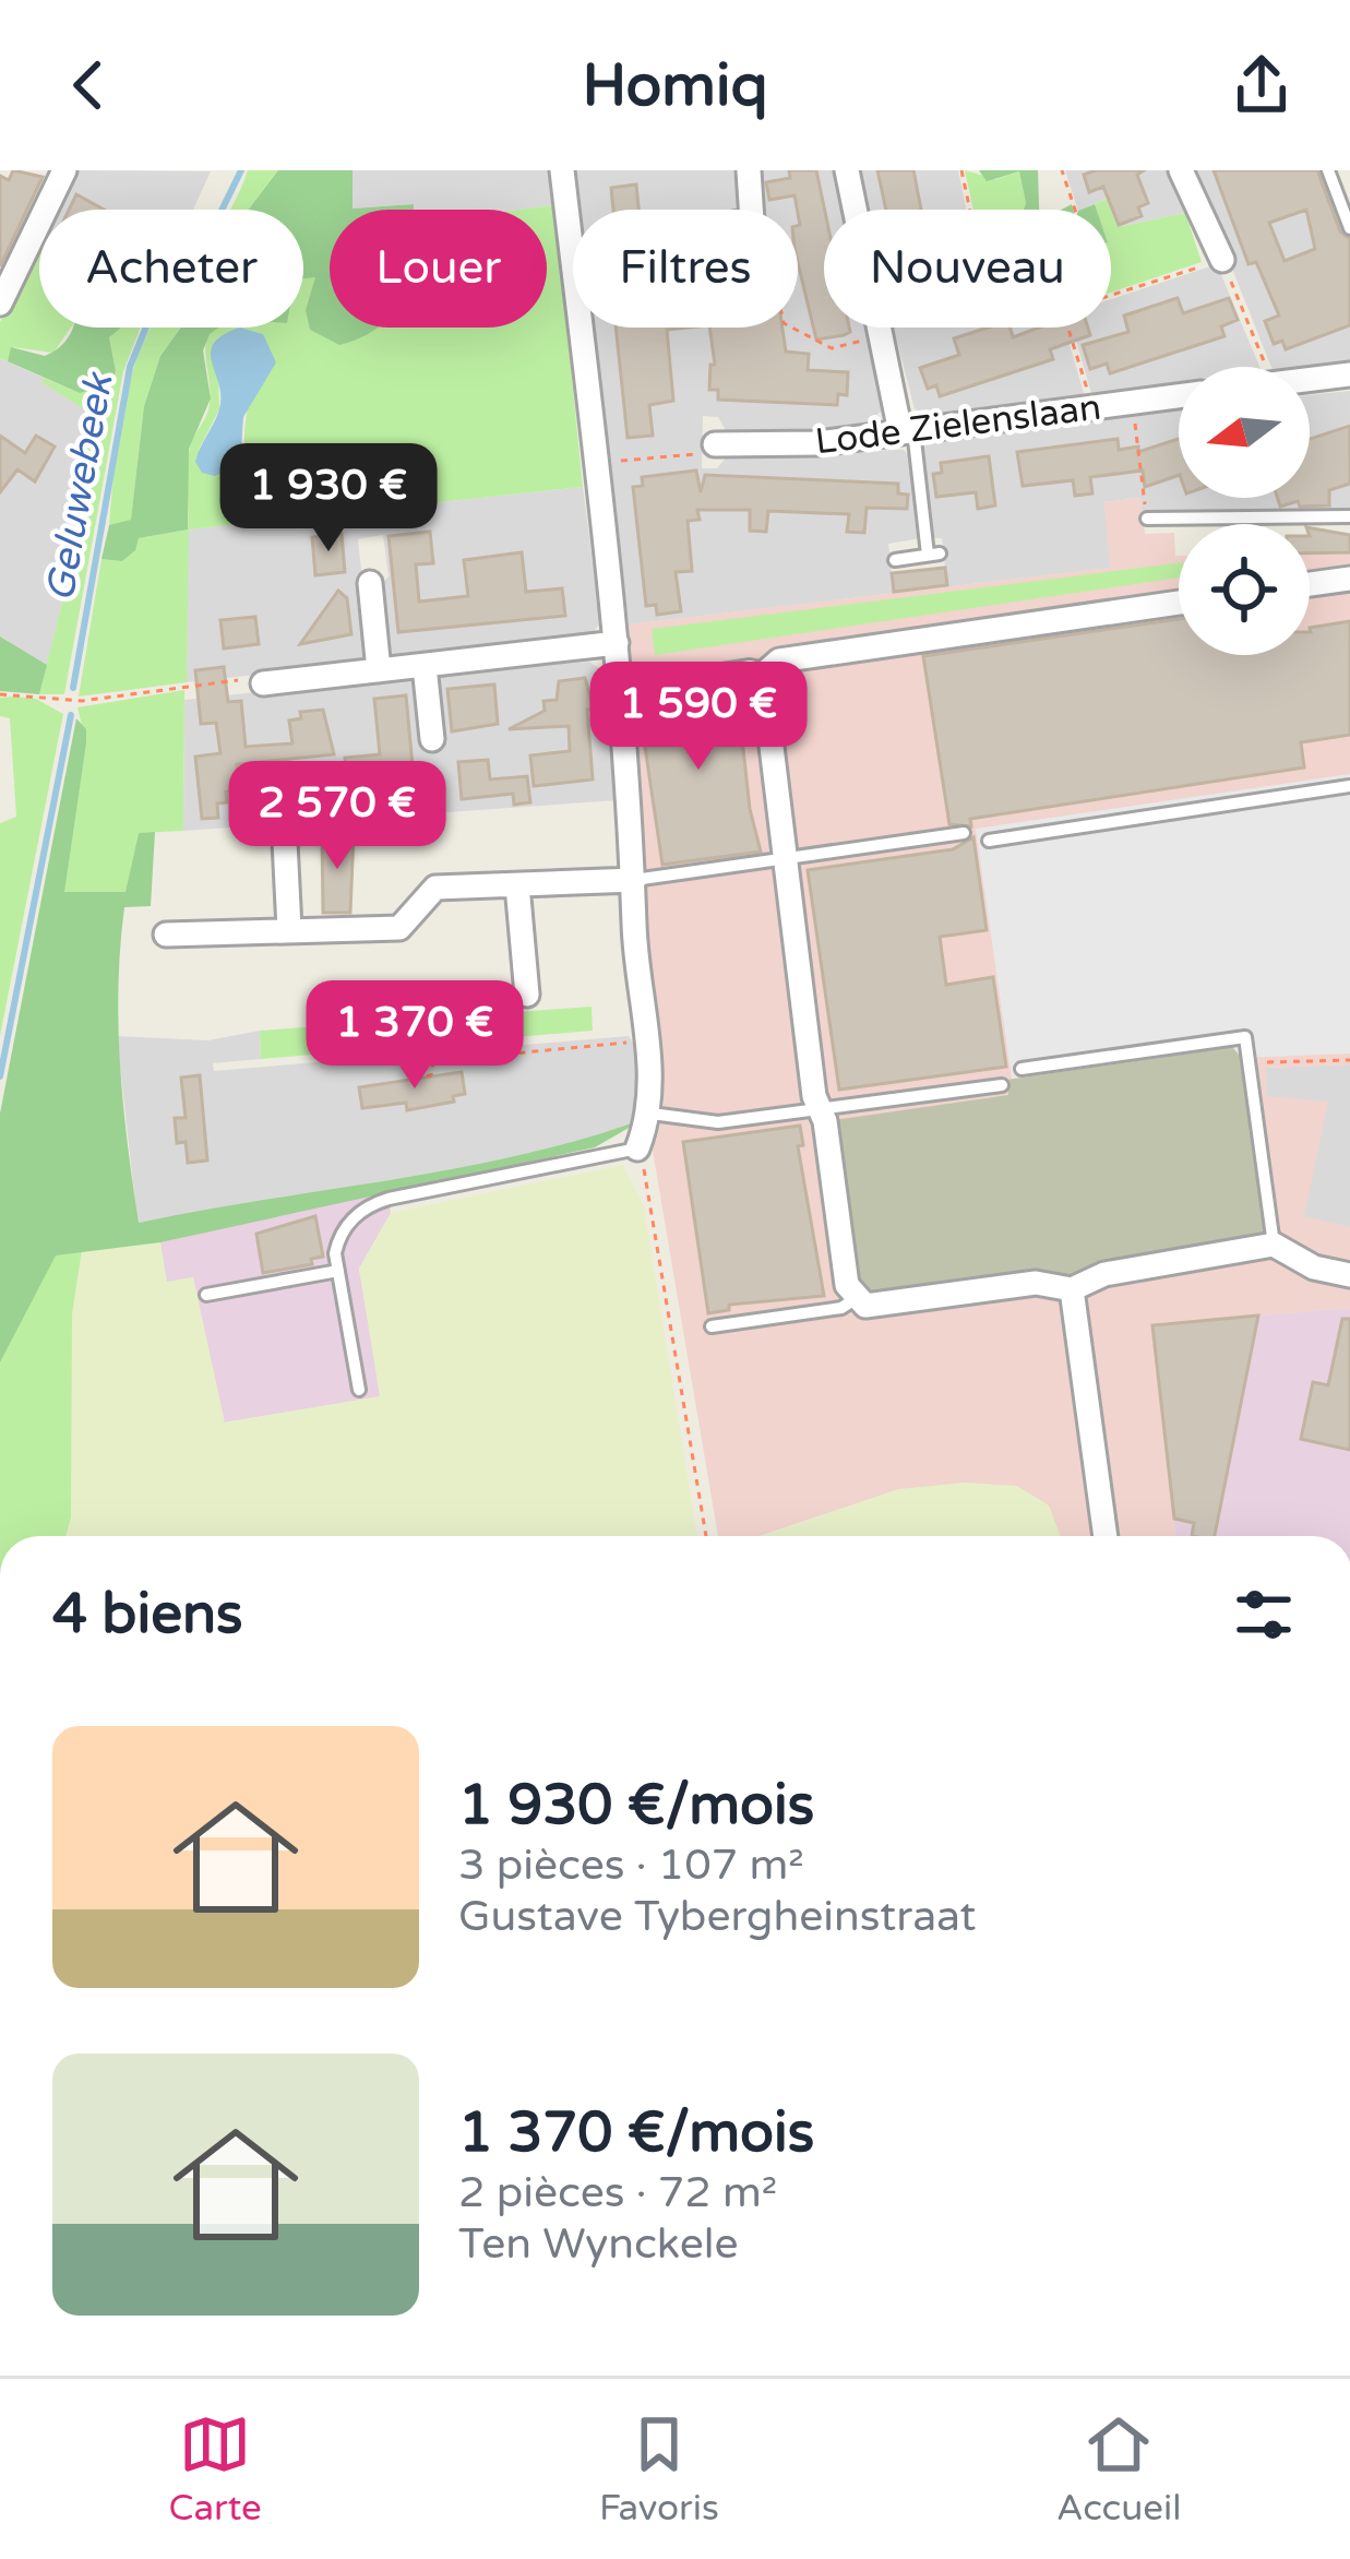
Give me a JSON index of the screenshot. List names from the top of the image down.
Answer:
{
  "streets": {
    "street": ["Lode Zielenslaan"]
  },
  "water": ["Geluwebeek"],
  "north": "left",
  "page": {
    "header": "Homiq",
    "chip": [
      "Acheter",
      "Louer",
      "Filtres",
      "Nouveau"
    ],
    "price": [
      "1 930 €",
      "1 590 €",
      "2 570 €",
      "1 370 €"
    ],
    "heading": "4 biens",
    "list": [
      {
        "name": "1 930 €/mois",
        "note": "3 pièces · 107 m² · Gustave Tybergheinstraat"
      },
      {
        "name": "1 370 €/mois",
        "note": "2 pièces · 72 m² · Ten Wynckele"
      }
    ],
    "tabs": ["Carte", "Favoris", "Accueil"]
  }
}
